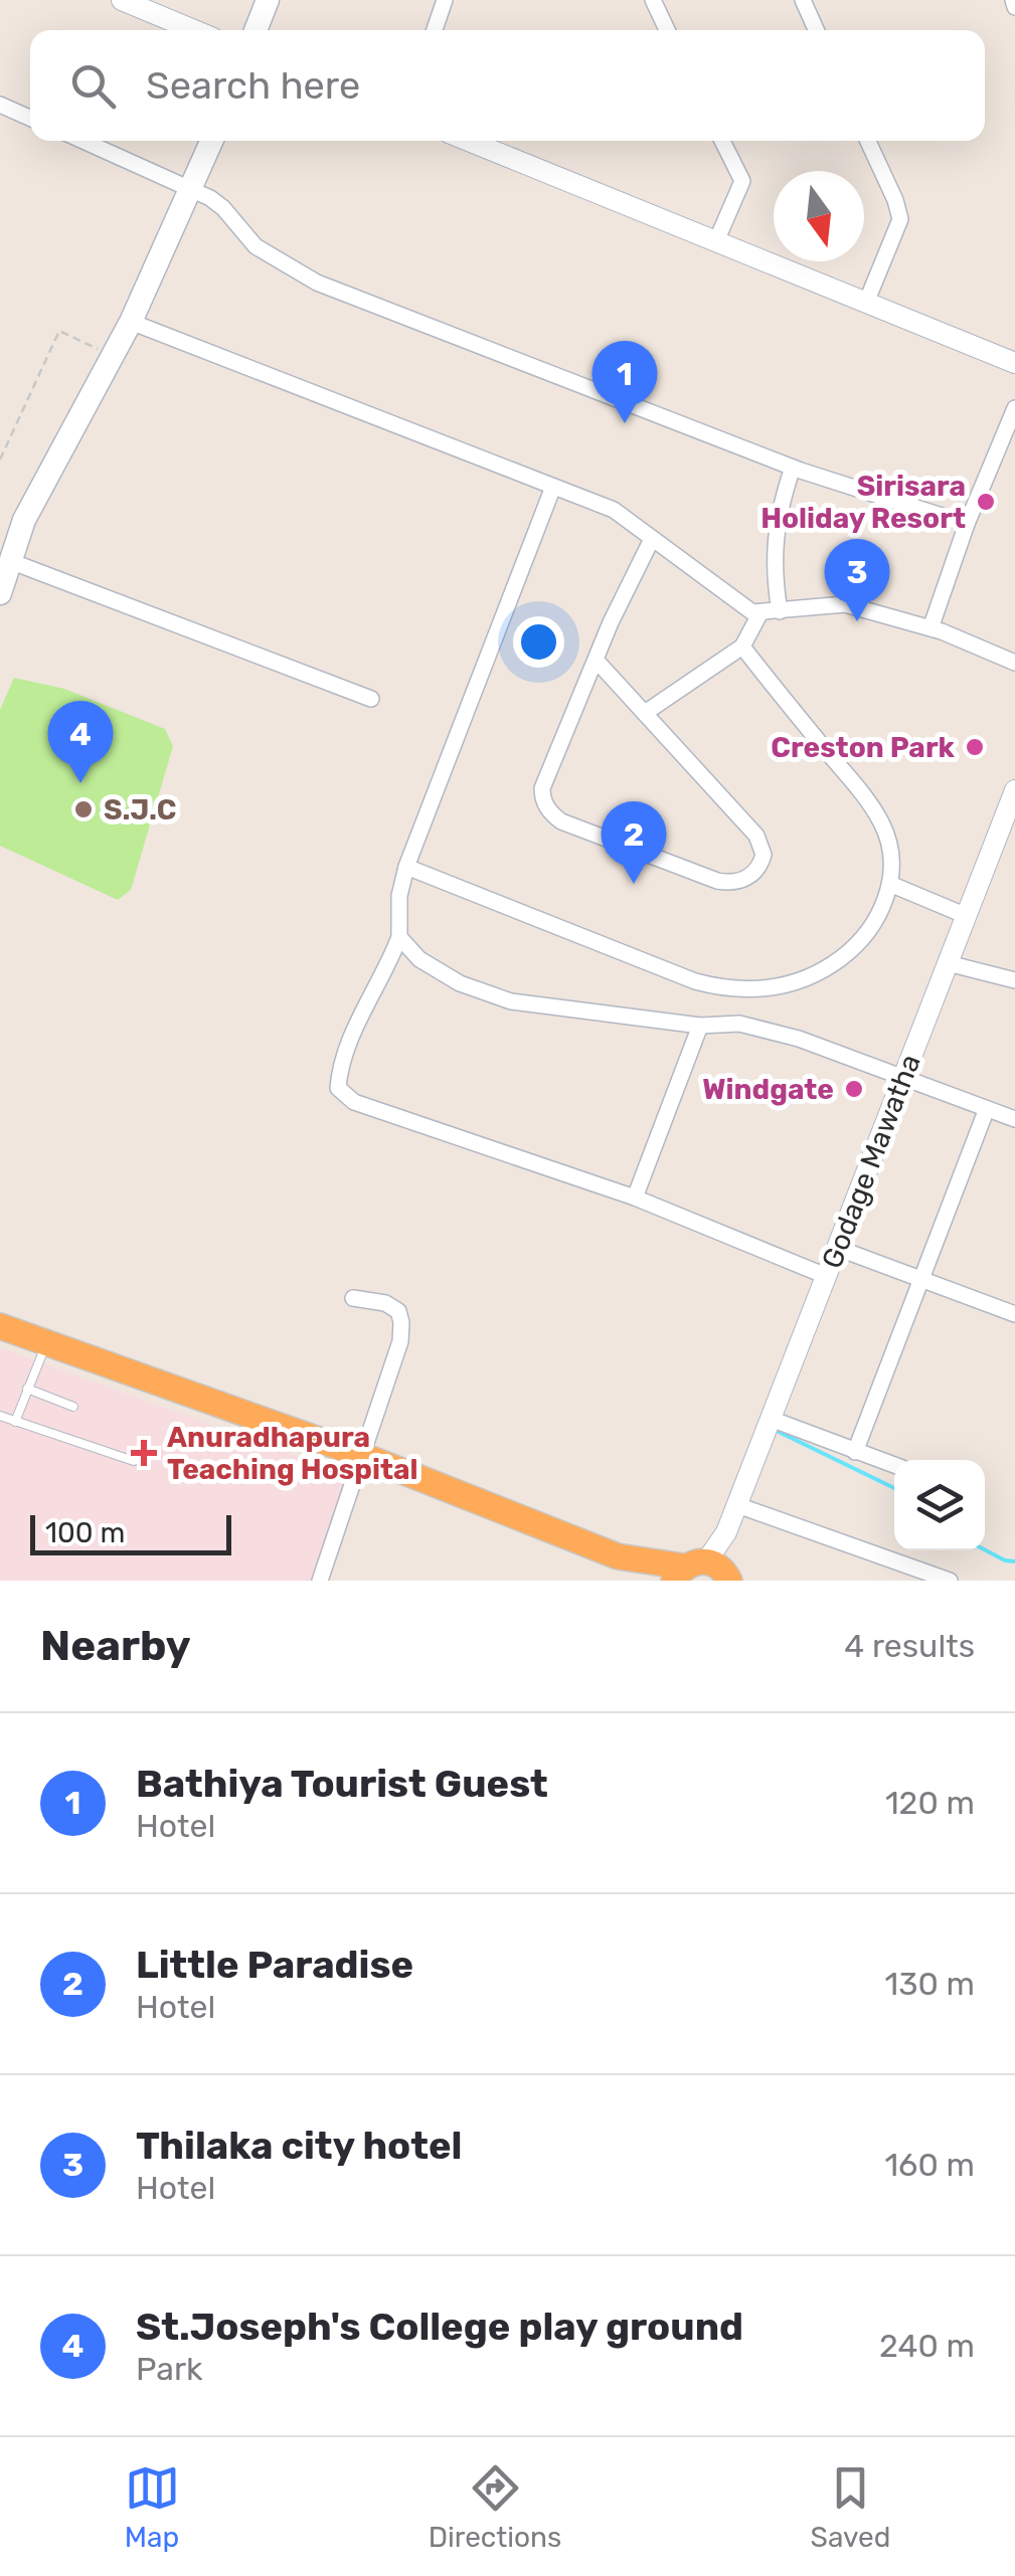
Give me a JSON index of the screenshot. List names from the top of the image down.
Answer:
{
  "streets": {
    "street": ["Godage Mawatha"]
  },
  "places": {
    "other": [
      "Sirisara Holiday Resort",
      "Creston Park",
      "S.J.C",
      "Windgate"
    ],
    "health": ["Anuradhapura Teaching Hospital"]
  },
  "scale_bar": "100 m",
  "north": "bottom",
  "page": {
    "search": "Search here",
    "pins": [
      "1",
      "3",
      "4",
      "2"
    ],
    "scale": "100 m",
    "heading": ["Nearby", "4 results"],
    "list": [
      {
        "mark": "1",
        "name": "Bathiya Tourist Guest",
        "note": "Hotel",
        "value": "120 m"
      },
      {
        "mark": "2",
        "name": "Little Paradise",
        "note": "Hotel",
        "value": "130 m"
      },
      {
        "mark": "3",
        "name": "Thilaka city hotel",
        "note": "Hotel",
        "value": "160 m"
      },
      {
        "mark": "4",
        "name": "St.Joseph's College play ground",
        "note": "Park",
        "value": "240 m"
      }
    ],
    "nav": ["Map", "Directions", "Saved"]
  }
}
